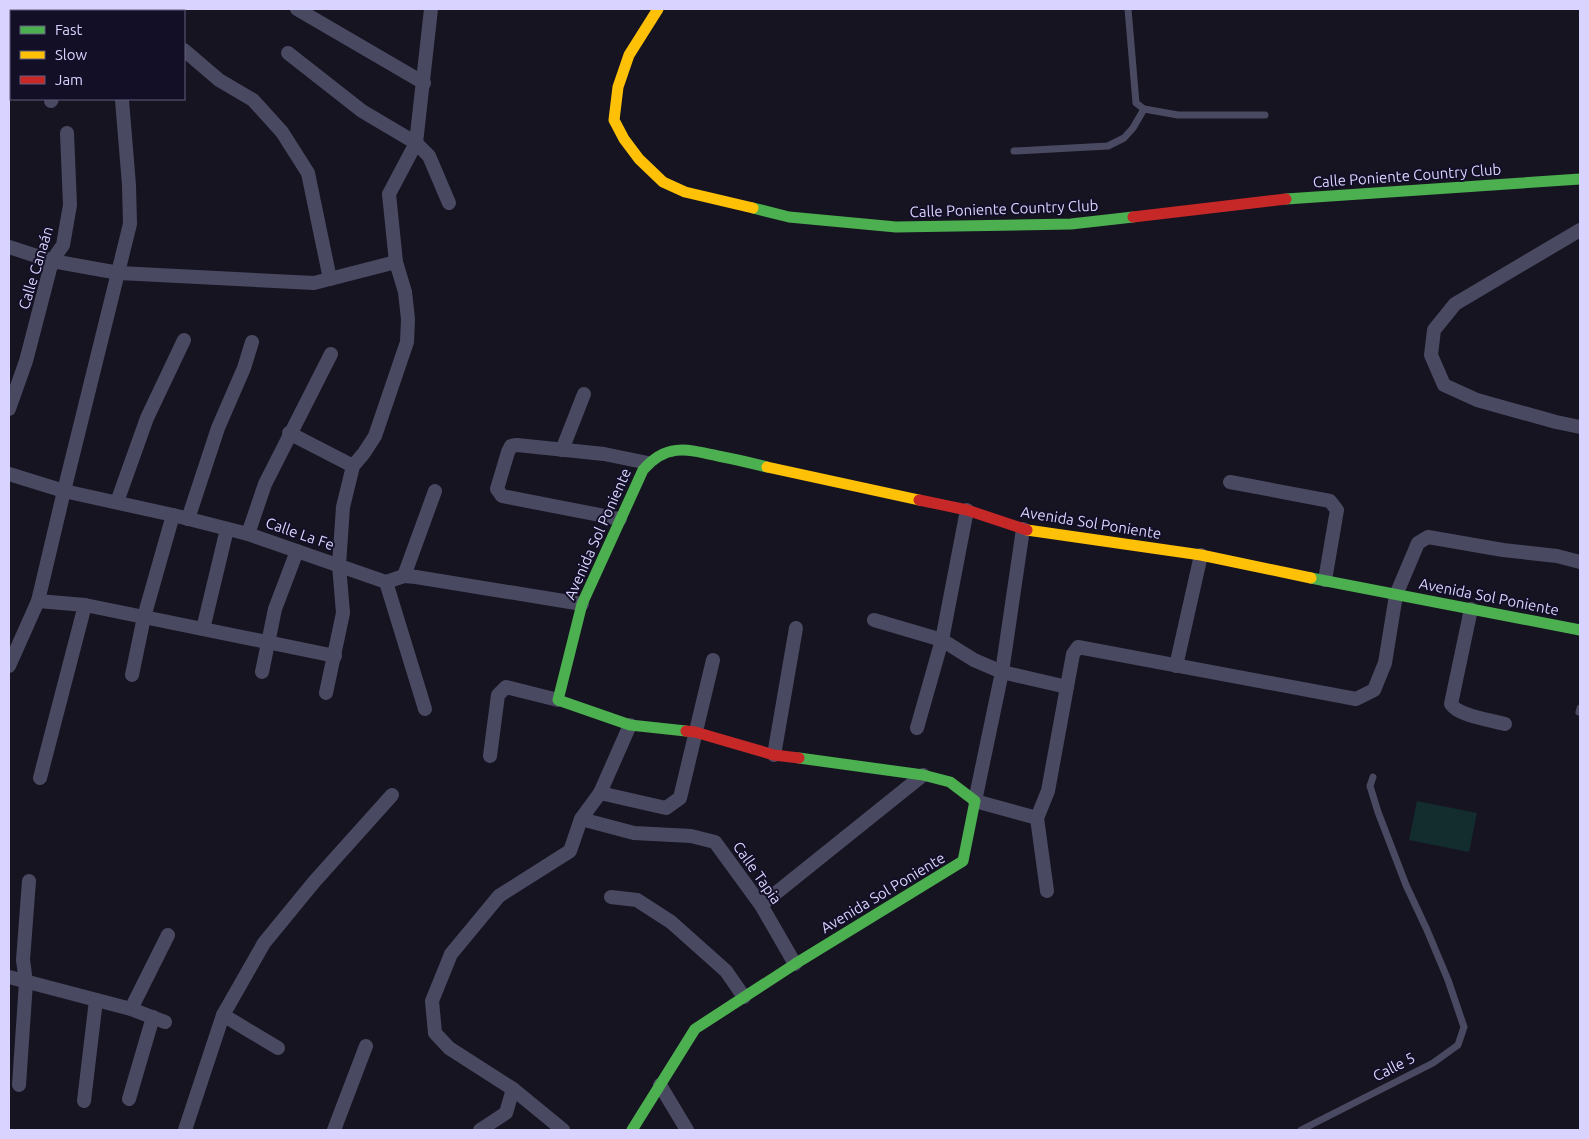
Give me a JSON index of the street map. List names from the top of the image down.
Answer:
{
  "streets": {
    "street": [
      "Calle Poniente Country Club",
      "Calle Canaán",
      "Avenida Sol Poniente",
      "Calle La Fe",
      "Calle Tapia"
    ],
    "lane": ["Calle 5"]
  },
  "crossings": [
    ["Avenida Sol Poniente", "Calle Tapia"]
  ],
  "legend": ["Fast", "Slow", "Jam"]
}
